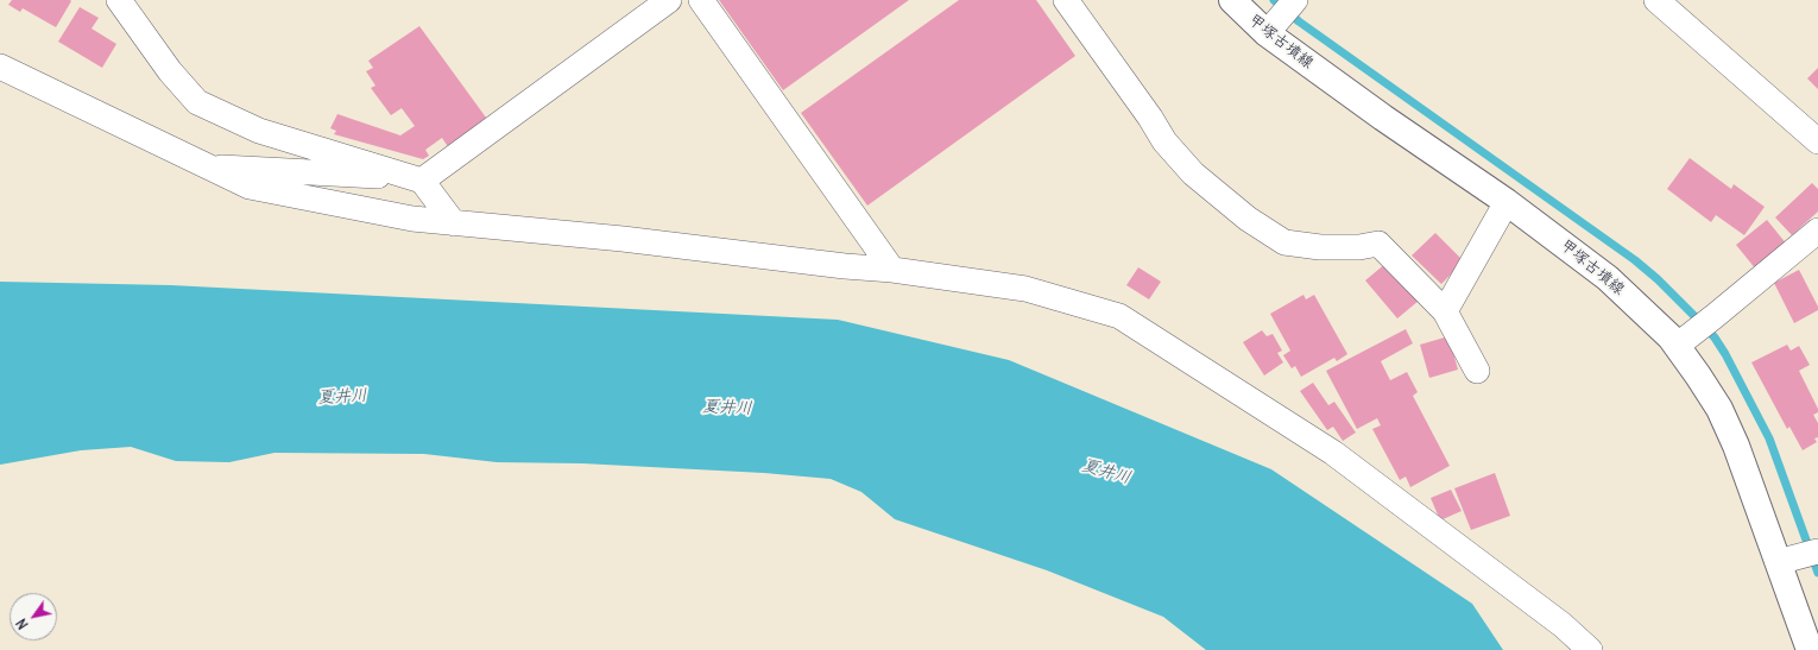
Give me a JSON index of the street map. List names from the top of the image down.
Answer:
{
  "streets": {
    "main road": ["甲塚古墳線"]
  },
  "water": ["夏井川"],
  "north": "bottom left"
}
